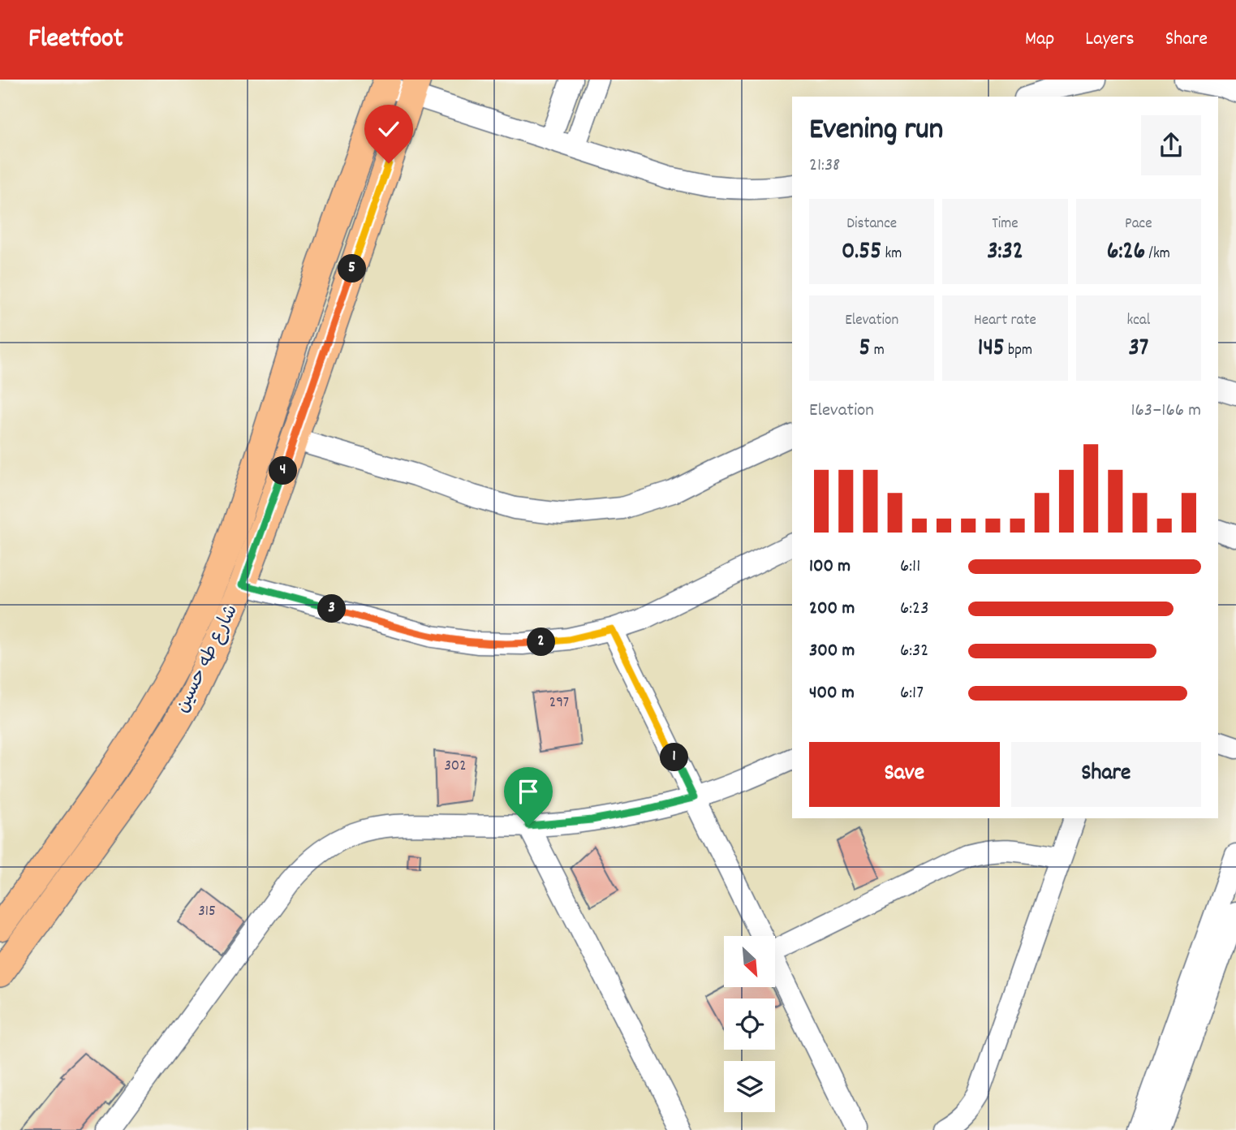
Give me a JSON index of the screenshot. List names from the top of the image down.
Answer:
{
  "streets": {
    "main road": ["شارع طه حسين"]
  },
  "house_numbers": ["297", "302", "315"],
  "north": "bottom right",
  "page": {
    "header": "Fleetfoot",
    "nav": ["Map", "Layers", "Share"],
    "heading": ["Evening run", "21:38"],
    "stats": [
      ["Distance", "0.55 km"],
      ["Time", "3:32"],
      ["Pace", "6:26 /km"],
      ["Elevation", "5 m"],
      ["Heart rate", "145 bpm"],
      ["kcal", "37"]
    ],
    "pins": [
      "5",
      "4",
      "3",
      "2",
      "1"
    ],
    "chart": ["Elevation", "163–166 m"],
    "list": [
      {
        "name": "100 m",
        "note": "6:11"
      },
      {
        "name": "200 m",
        "note": "6:23"
      },
      {
        "name": "300 m",
        "note": "6:32"
      },
      {
        "name": "400 m",
        "note": "6:17"
      }
    ],
    "buttons": ["Save", "Share"]
  }
}
